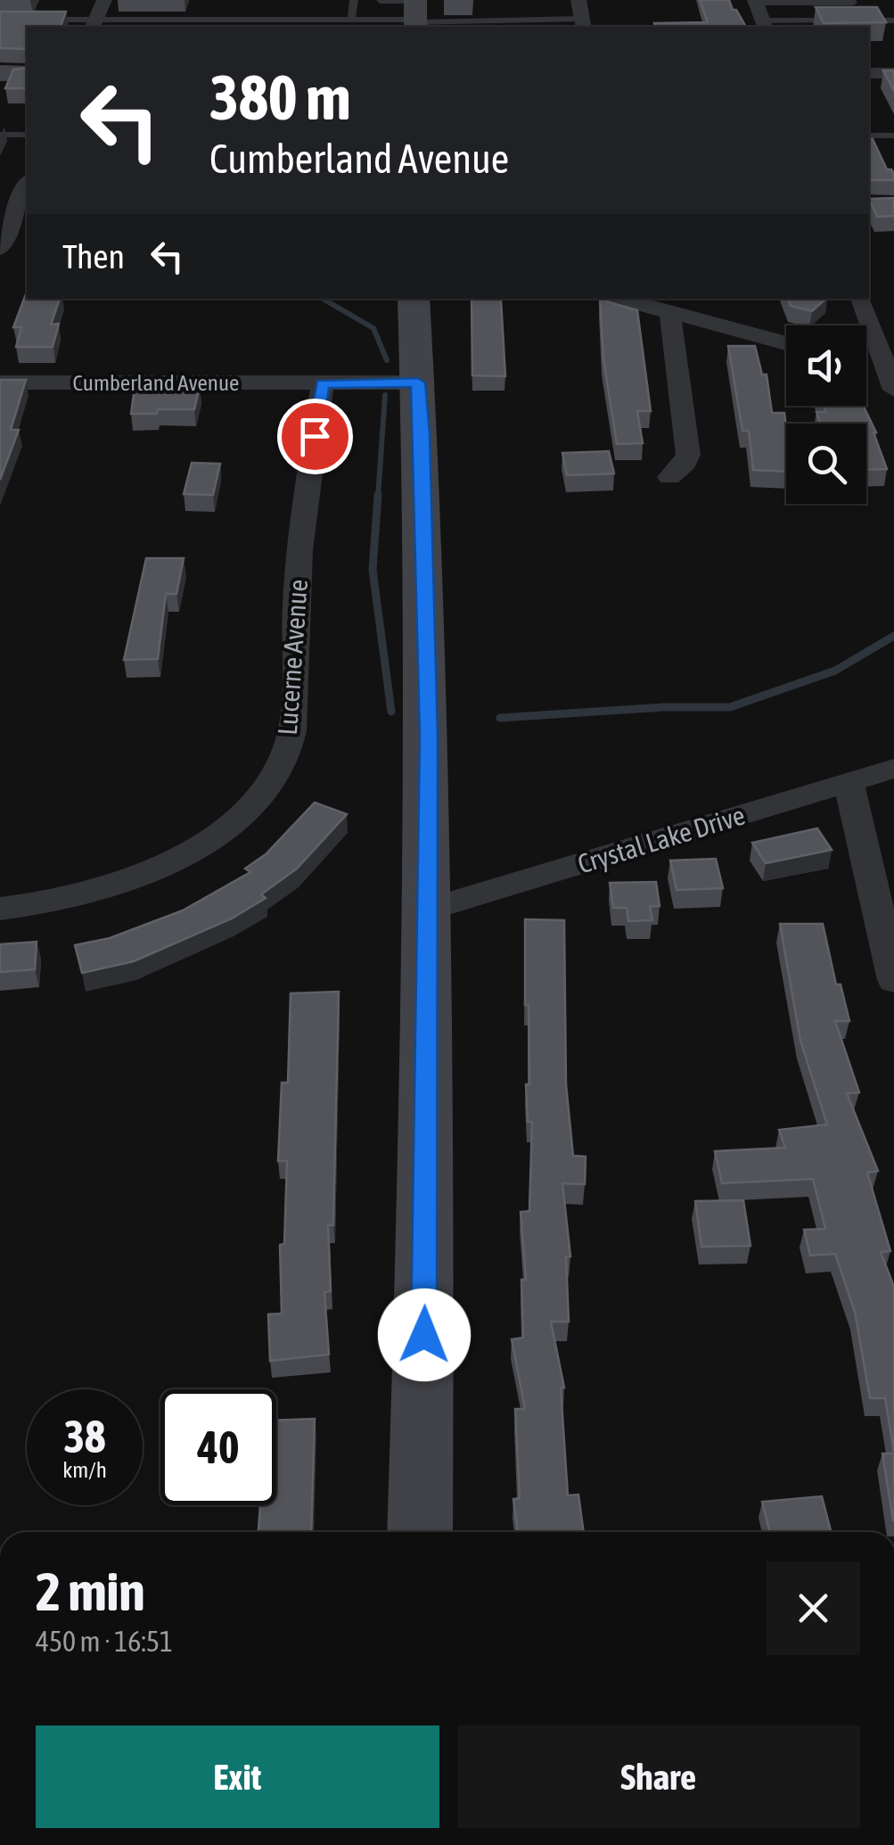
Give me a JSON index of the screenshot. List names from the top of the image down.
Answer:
{
  "streets": {
    "street": ["Cumberland Avenue", "Lucerne Avenue", "Crystal Lake Drive"]
  },
  "crossings": [
    ["Cumberland Avenue", "Lucerne Avenue"]
  ],
  "page": {
    "turn": ["380 m", "Cumberland Avenue"],
    "then": "Then",
    "speed": "38 km/h",
    "limit": "40",
    "heading": ["2 min", "450 m · 16:51"],
    "buttons": ["Exit", "Share"]
  }
}
